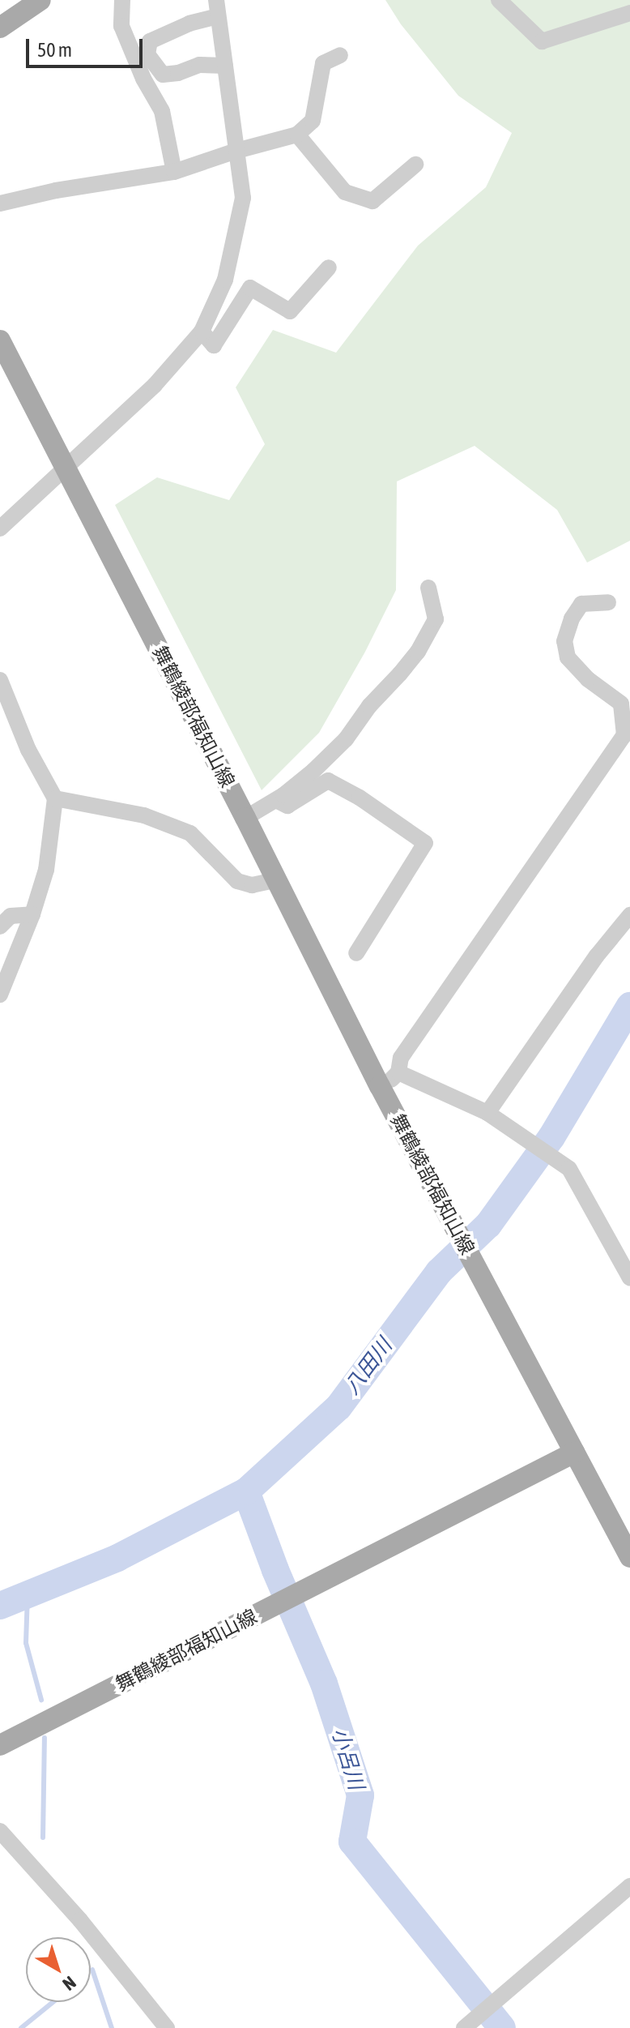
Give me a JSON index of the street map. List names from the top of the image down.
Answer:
{
  "streets": {
    "main road": ["舞鶴綾部福知山線"]
  },
  "water": ["八田川", "小呂川"],
  "scale_bar": "50 m",
  "north": "bottom right"
}
